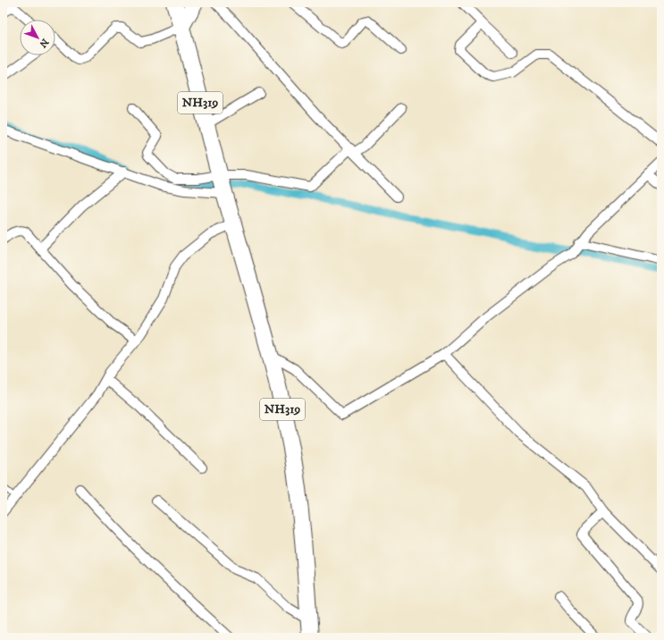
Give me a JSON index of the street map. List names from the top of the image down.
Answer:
{
  "streets": {
    "highway": ["NH319"]
  },
  "north": "bottom right"
}
